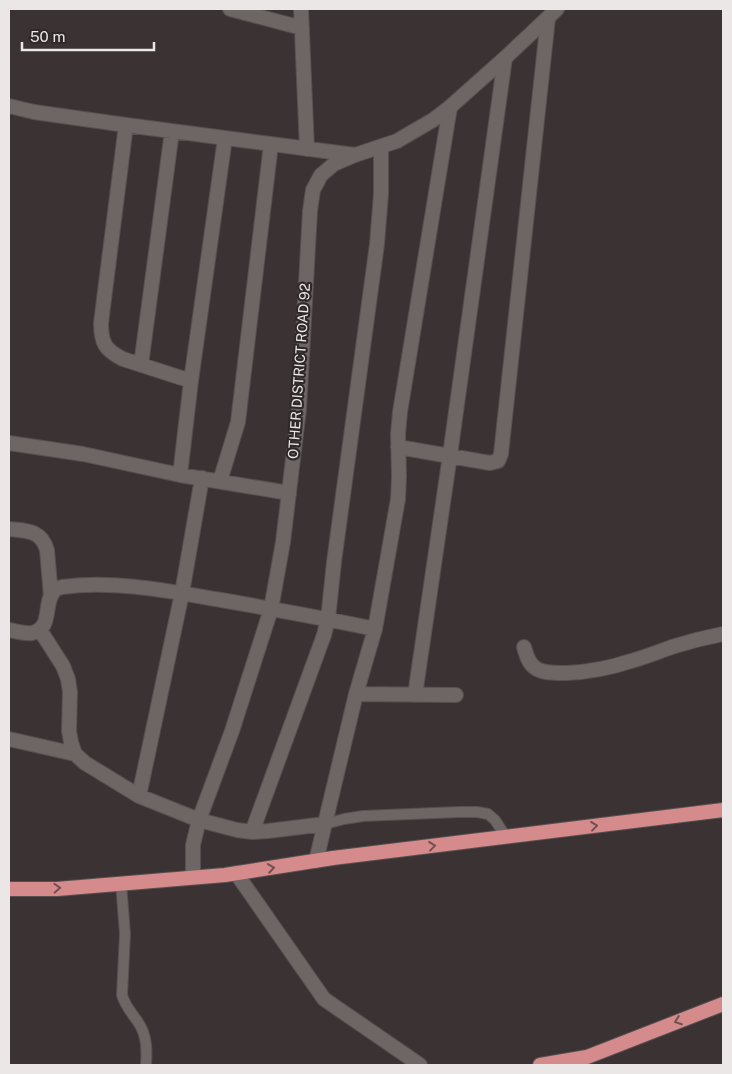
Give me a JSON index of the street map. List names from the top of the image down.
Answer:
{
  "streets": {
    "street": ["OTHER DISTRICT ROAD 92"]
  },
  "scale_bar": "50 m"
}
